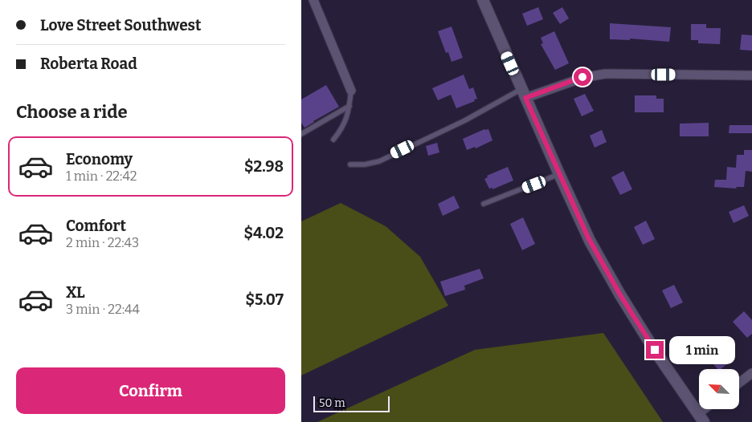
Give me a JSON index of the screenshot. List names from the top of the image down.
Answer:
{
  "scale_bar": "50 m",
  "north": "top left",
  "page": {
    "banner": ["Love Street Southwest", "Roberta Road"],
    "heading": "Choose a ride",
    "list": [
      {
        "name": "Economy",
        "note": "1 min · 22:42",
        "value": "$2.98"
      },
      {
        "name": "Comfort",
        "note": "2 min · 22:43",
        "value": "$4.02"
      },
      {
        "name": "XL",
        "note": "3 min · 22:44",
        "value": "$5.07"
      }
    ],
    "bubble": "1 min",
    "buttons": "Confirm",
    "scale": "50 m"
  }
}
